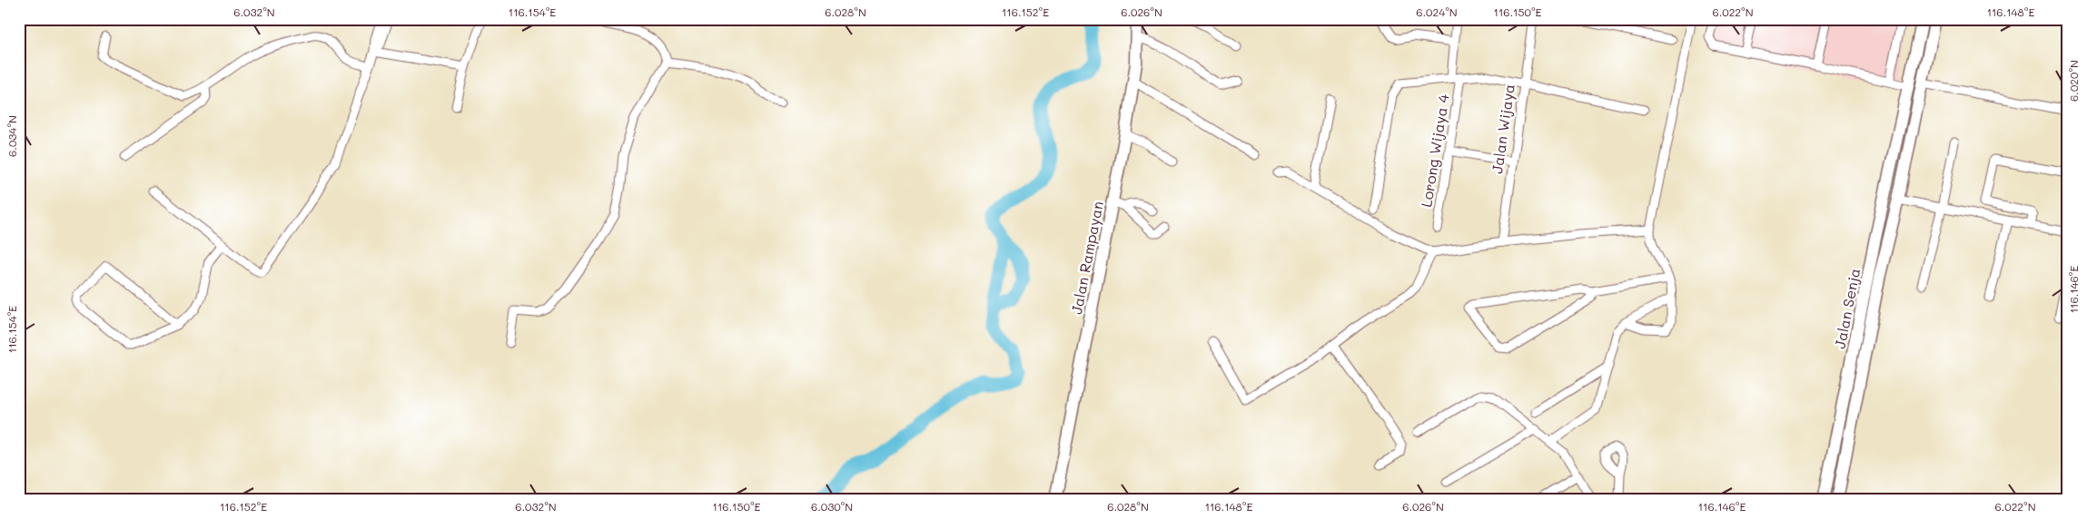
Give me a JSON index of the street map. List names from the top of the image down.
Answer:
{
  "streets": {
    "main road": ["Jalan Rampayan", "Jalan Senja"],
    "street": ["Jalan Wijaya", "Lorong Wijaya 4"]
  },
  "coordinates": [
    "6.032°N",
    "116.154°E",
    "6.028°N",
    "116.152°E",
    "6.026°N",
    "6.024°N",
    "116.150°E",
    "6.022°N",
    "116.148°E",
    "6.020°N",
    "6.034°N",
    "116.146°E",
    "6.030°N"
  ]
}
